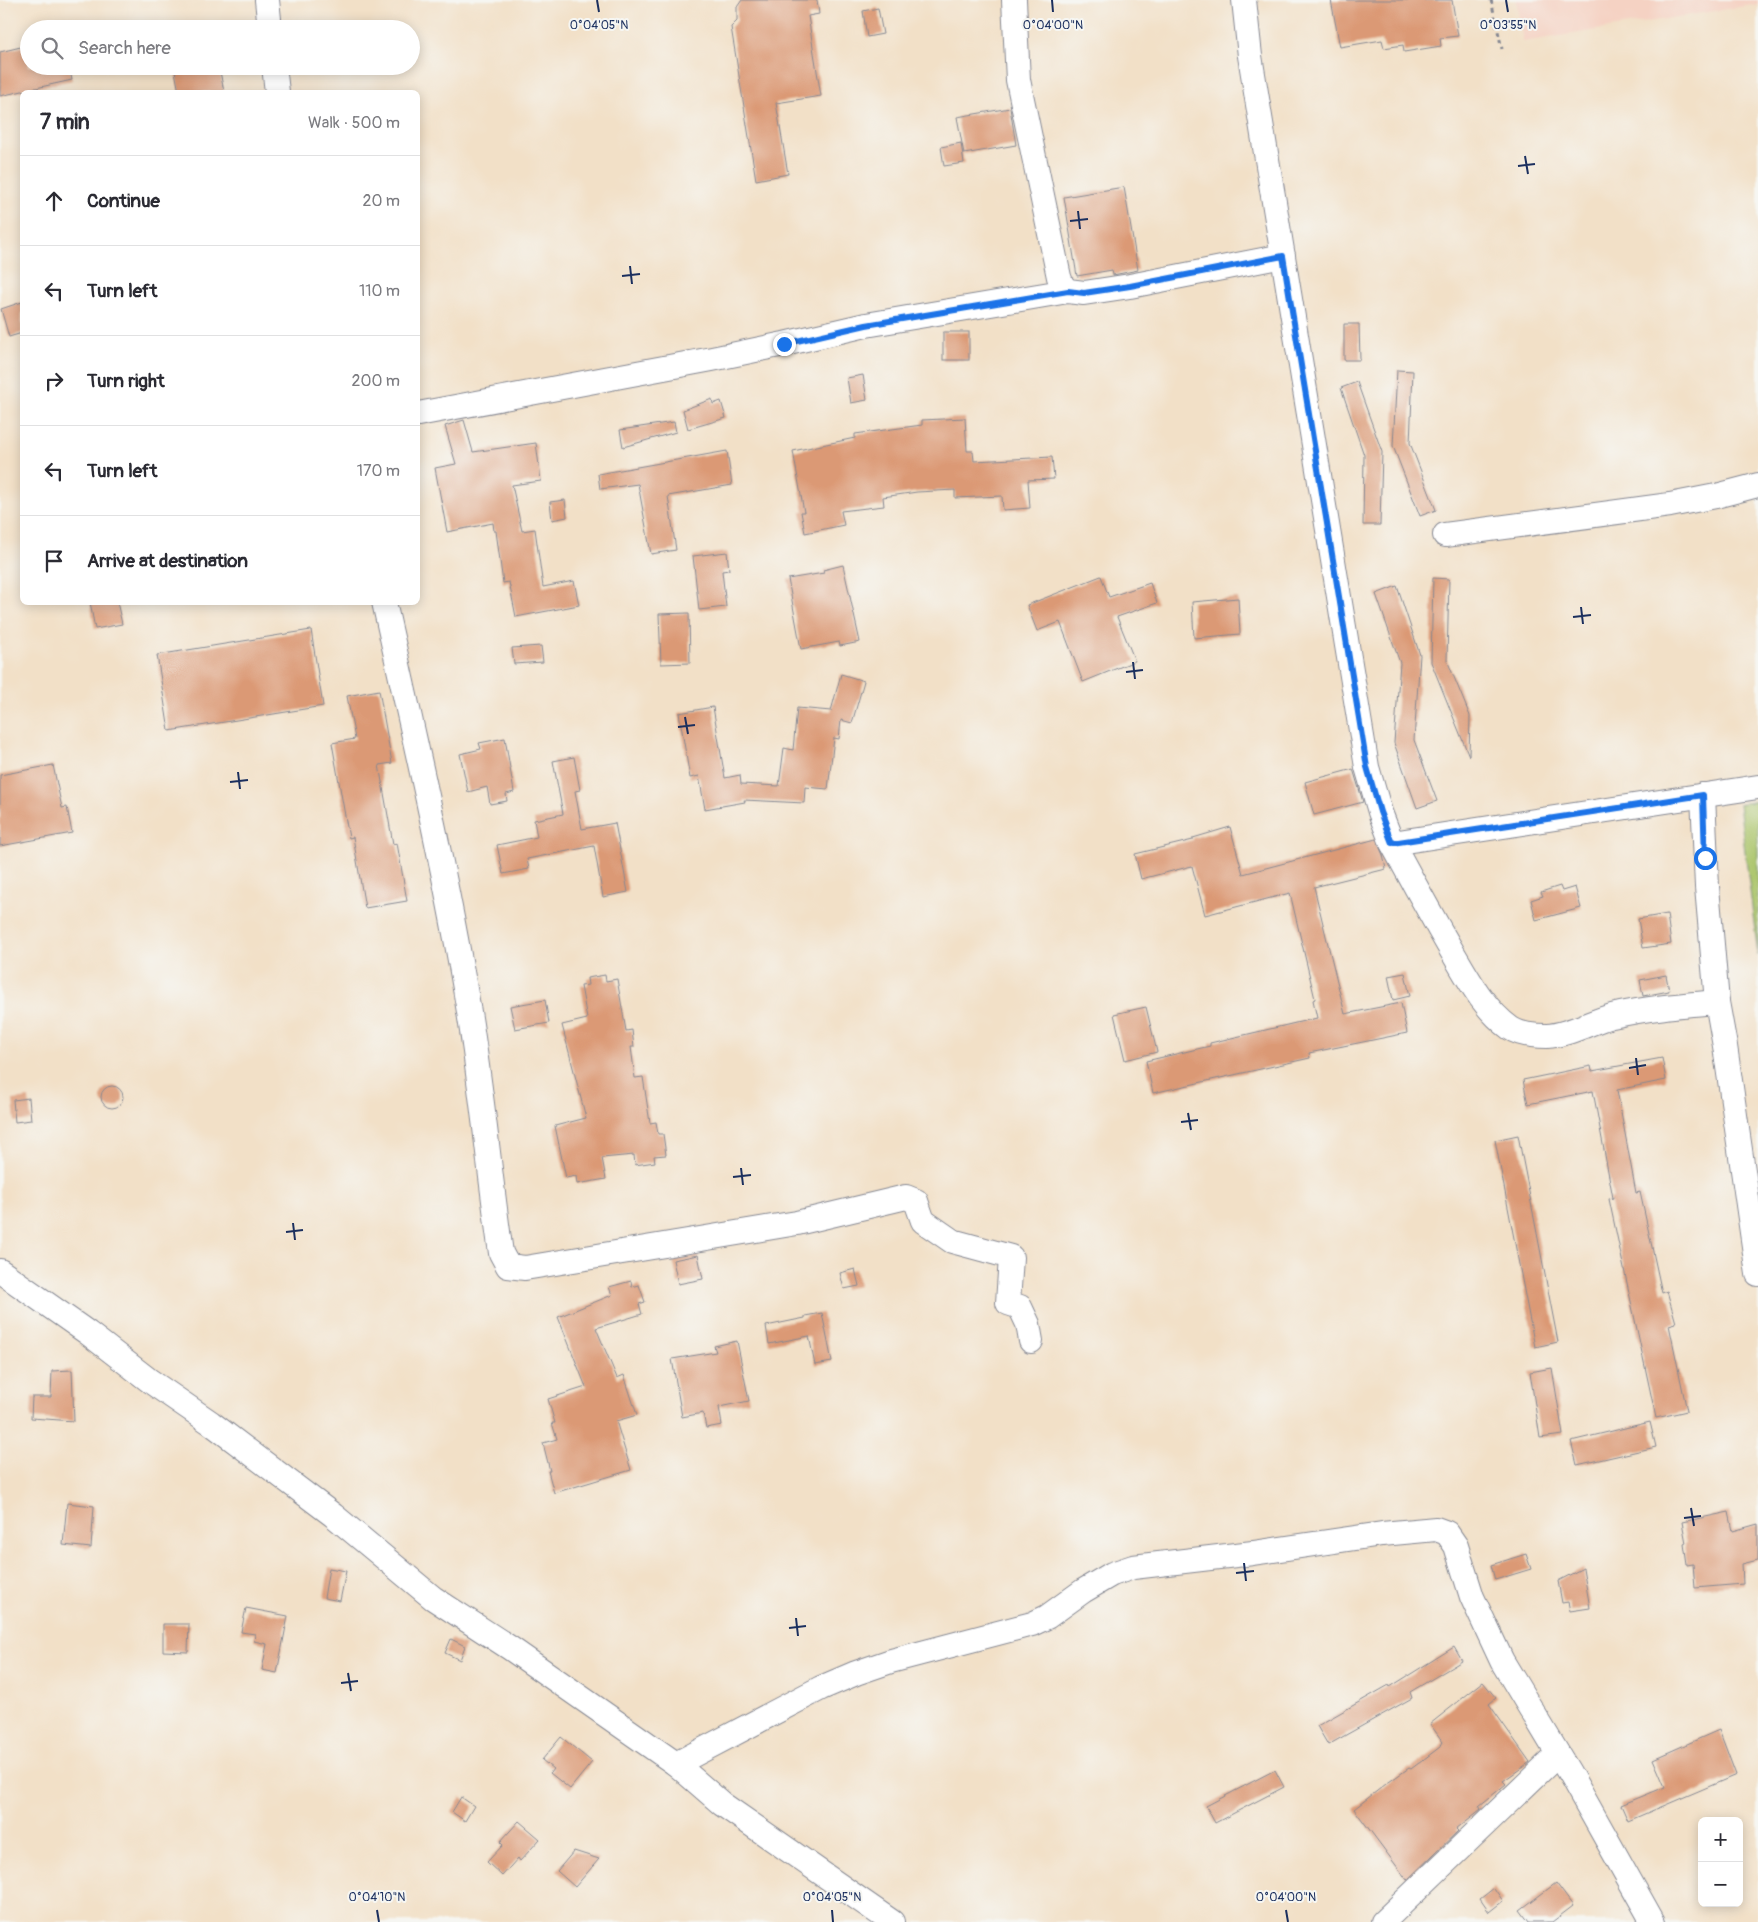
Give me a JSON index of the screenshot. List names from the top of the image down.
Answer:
{
  "page": {
    "search": "Search here",
    "heading": ["7 min", "Walk · 500 m"],
    "list": [
      ["Continue", "20 m"],
      ["Turn left", "110 m"],
      ["Turn right", "200 m"],
      ["Turn left", "170 m"],
      "Arrive at destination"
    ],
    "map_buttons": ["+", "−"]
  },
  "coordinates": [
    "0°04'05\"N",
    "0°04'00\"N",
    "0°03'55\"N",
    "0°04'10\"N"
  ]
}
